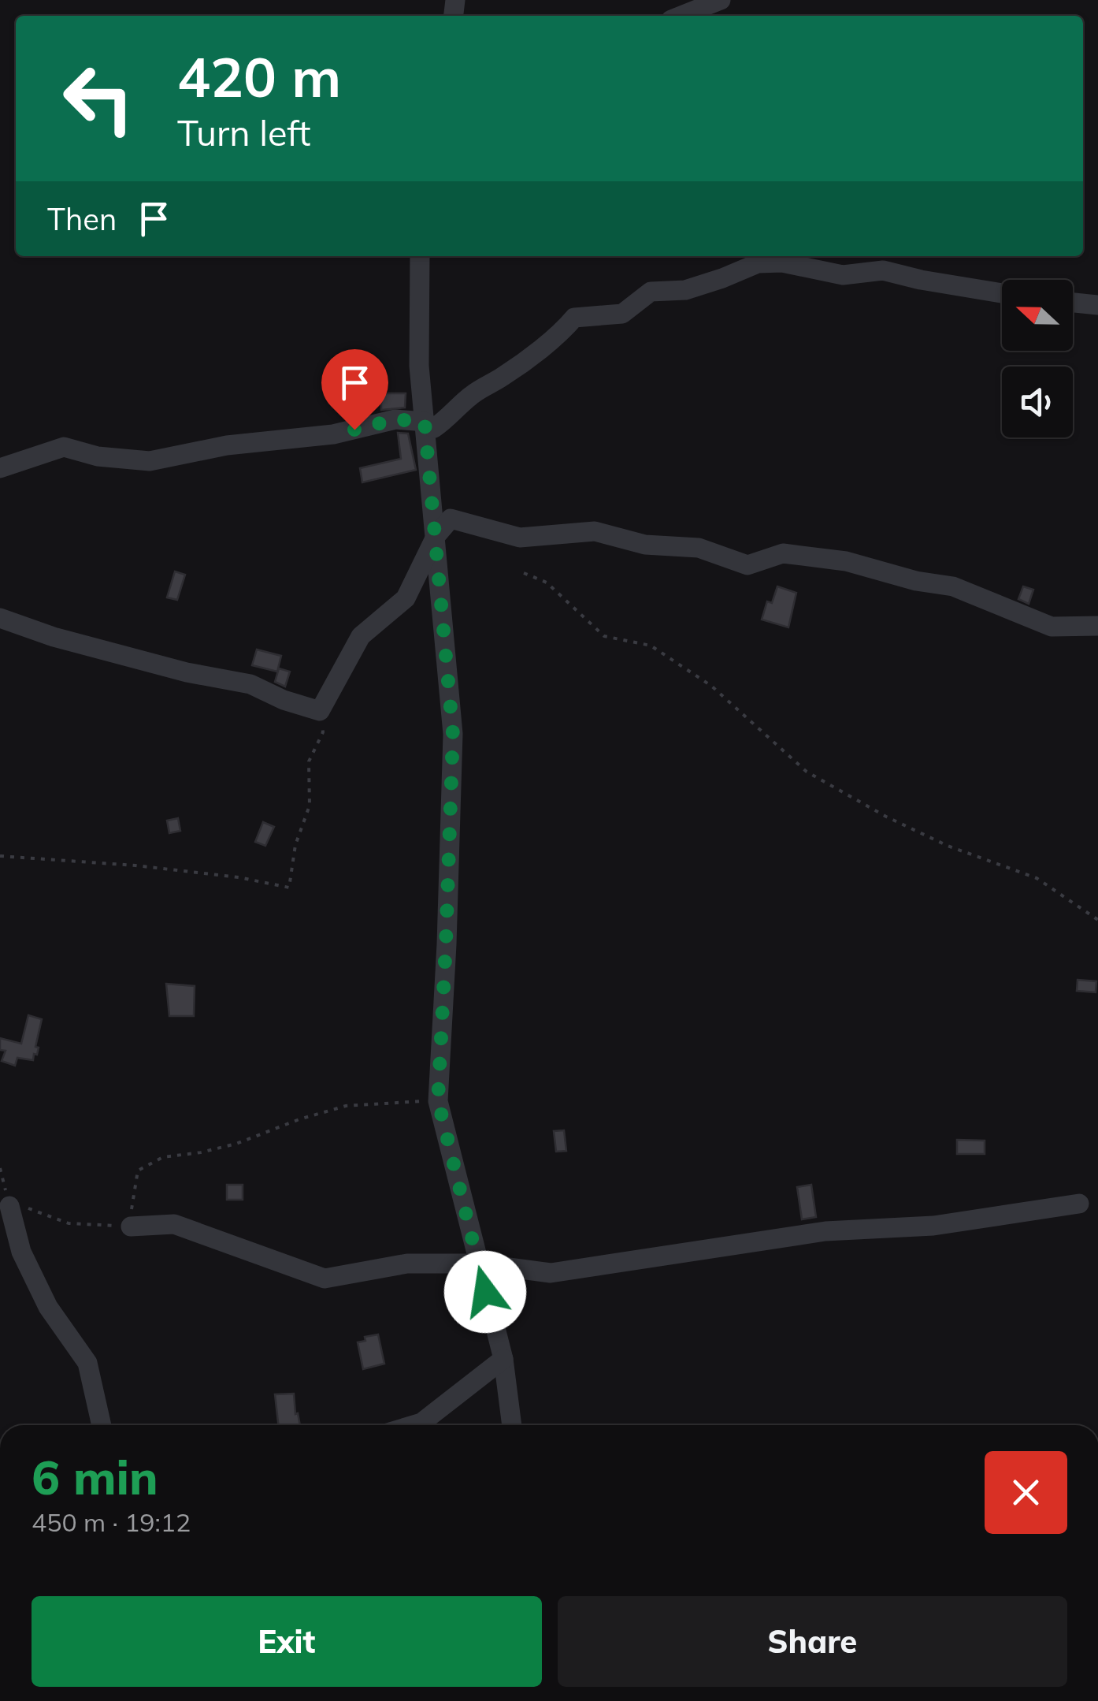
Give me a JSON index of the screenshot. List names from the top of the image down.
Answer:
{
  "north": "left",
  "page": {
    "turn": ["420 m", "Turn left"],
    "then": "Then",
    "heading": ["6 min", "450 m · 19:12"],
    "buttons": ["Exit", "Share"]
  }
}
